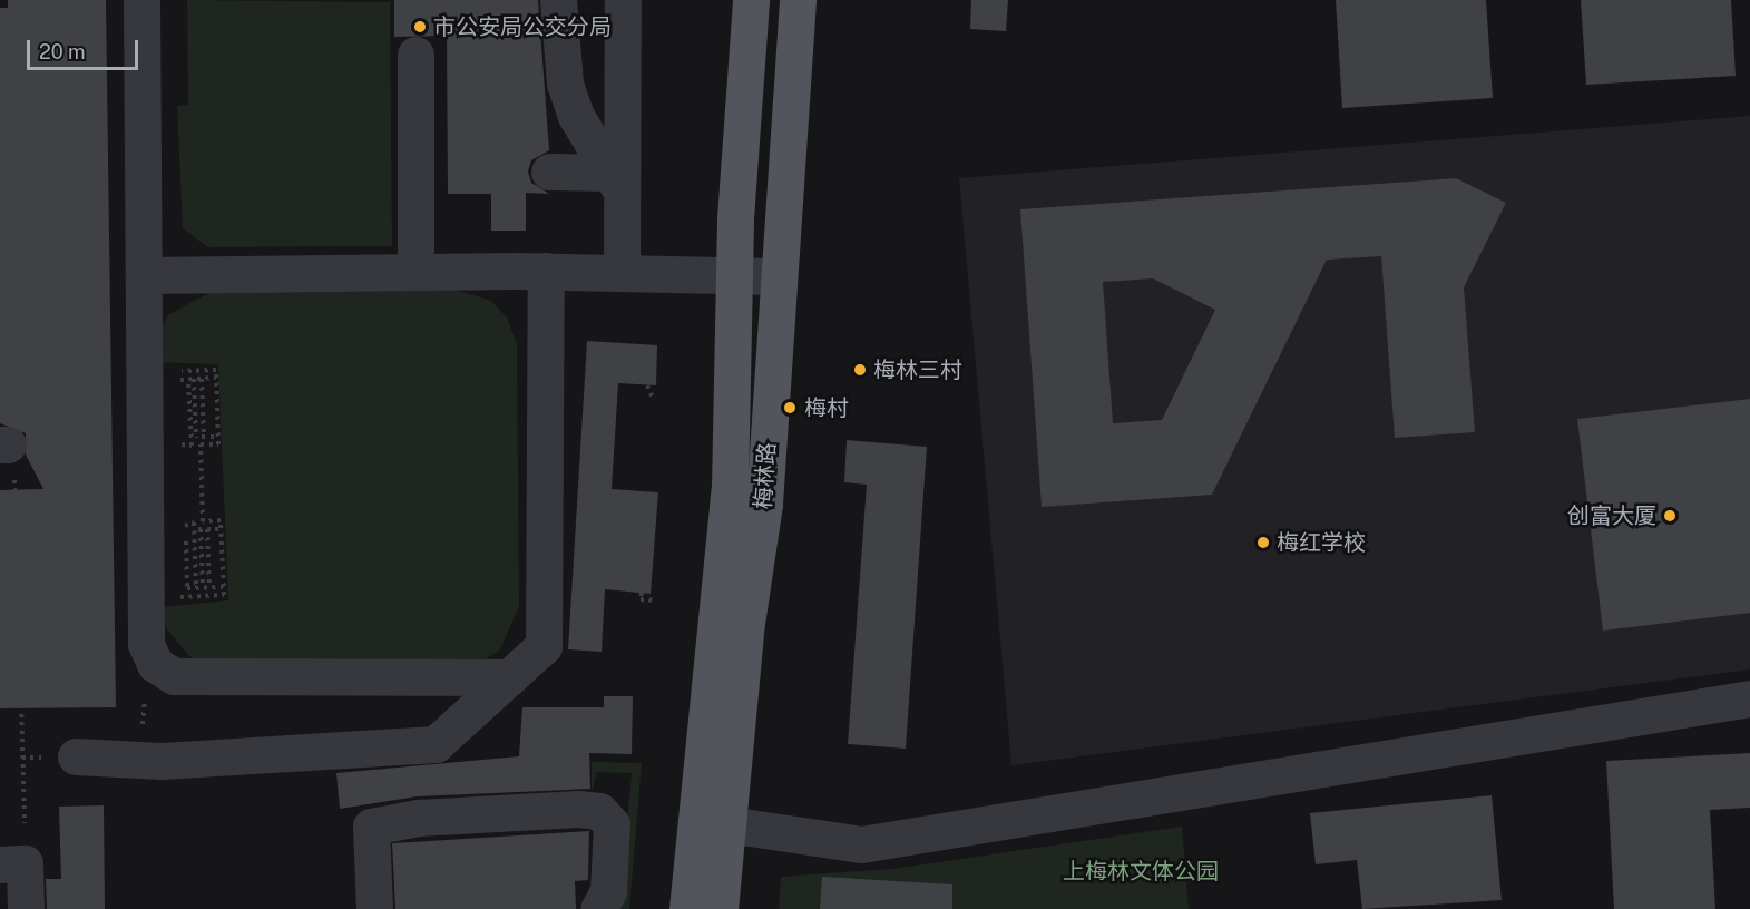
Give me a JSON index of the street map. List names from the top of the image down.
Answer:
{
  "streets": {
    "main road": ["梅林路"]
  },
  "parks": ["上梅林文体公园"],
  "places": [
    "市公安局公交分局",
    "梅林三村",
    "梅村",
    "创富大厦",
    "梅红学校"
  ],
  "scale_bar": "20 m"
}
